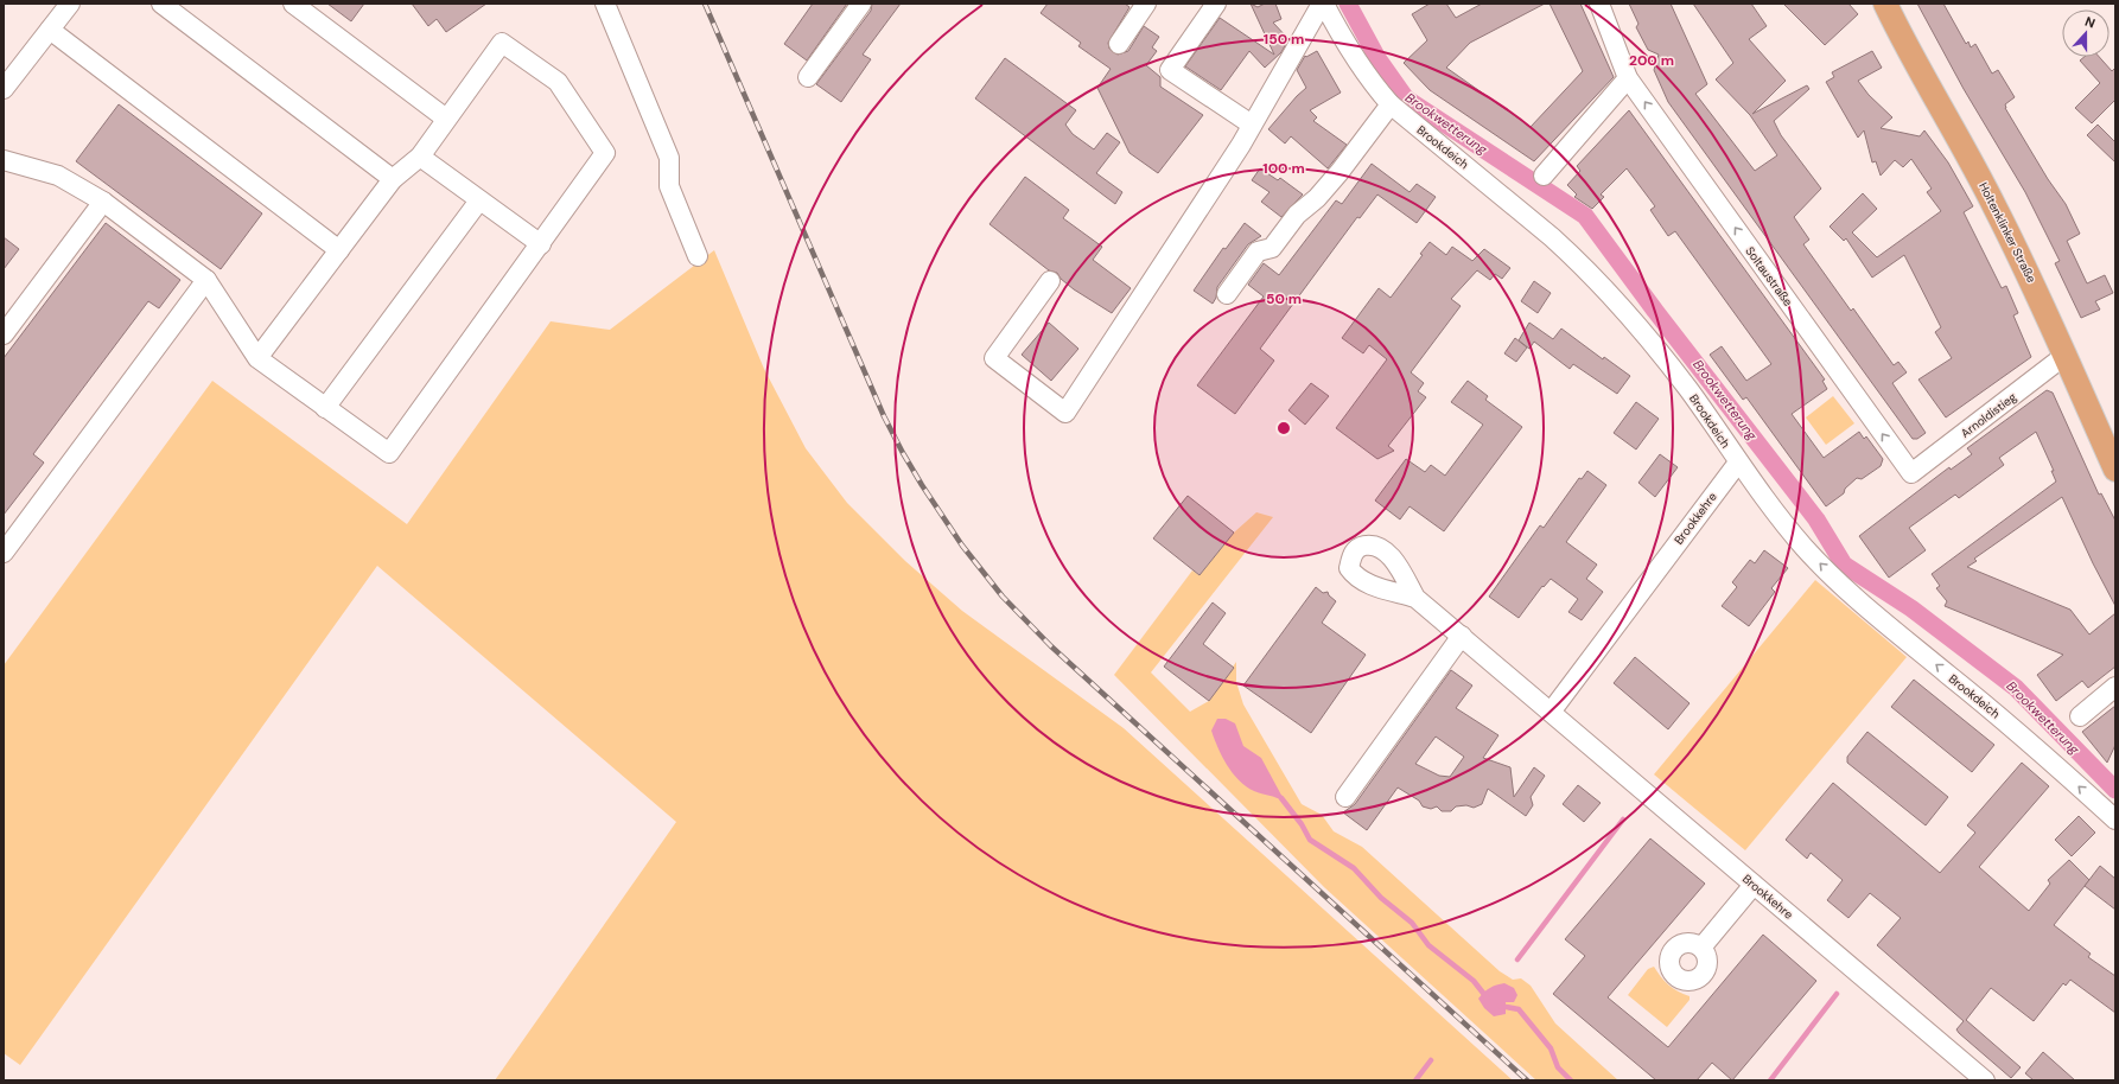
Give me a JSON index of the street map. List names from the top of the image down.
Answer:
{
  "streets": {
    "main road": ["Holtenklinker Straße"],
    "street": [
      "Brookdeich",
      "Soltaustraße",
      "Arnoldistieg",
      "Brookkehre"
    ]
  },
  "crossings": [
    ["Brookdeich", "Brookkehre"],
    ["Holtenklinker Straße", "Arnoldistieg"],
    ["Soltaustraße", "Arnoldistieg"]
  ],
  "one_way": ["Brookdeich", "Soltaustraße"],
  "water": ["Brookwetterung"],
  "north": "top",
  "rings": [
    "150 m",
    "200 m",
    "100 m",
    "50 m"
  ]
}
